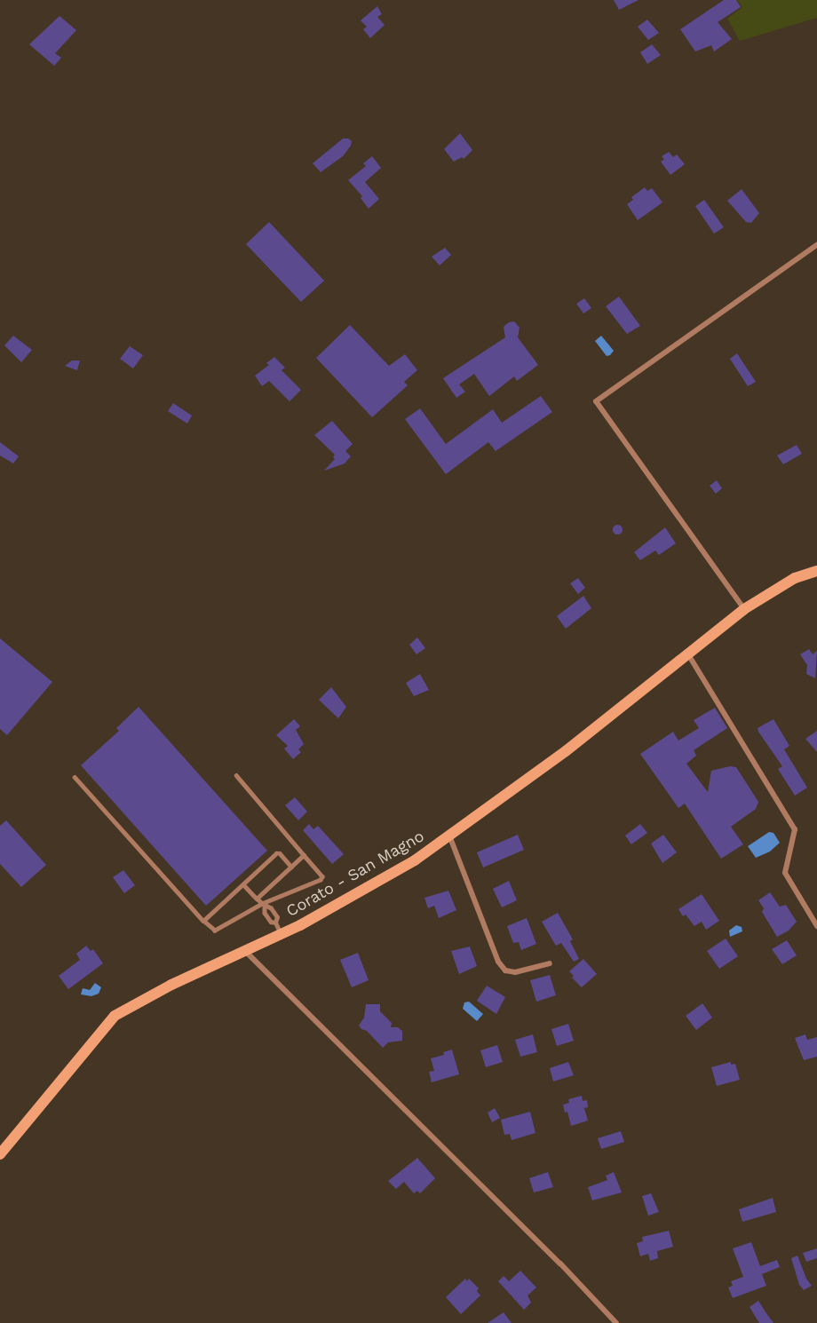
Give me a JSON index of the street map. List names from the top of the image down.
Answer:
{
  "streets": {
    "main road": ["Corato - San Magno"]
  }
}
